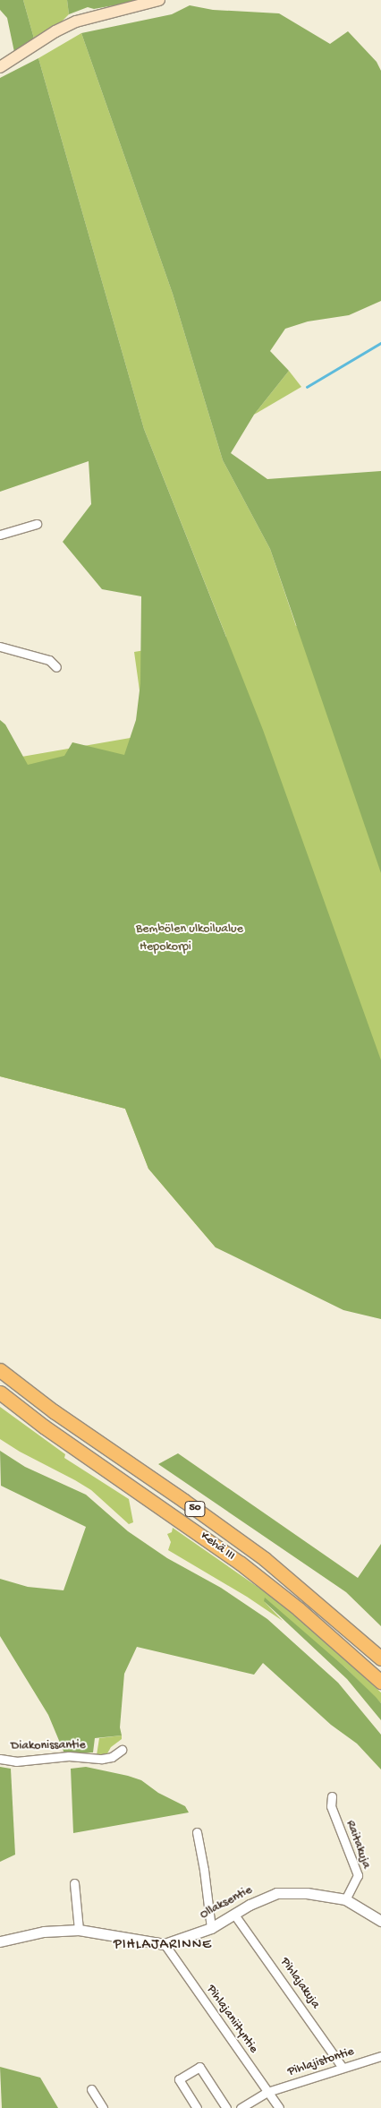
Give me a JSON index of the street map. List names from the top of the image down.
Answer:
{
  "streets": {
    "highway": ["50", "Kehä III"],
    "street": [
      "Diakonissantie",
      "Raitakuja",
      "Ollaksentie",
      "Pihlajakuja",
      "Pihlajaniityntie",
      "Pihlajistontie"
    ]
  },
  "crossings": [
    ["Raitakuja", "Ollaksentie"],
    ["Ollaksentie", "Pihlajakuja"],
    ["Ollaksentie", "Pihlajaniityntie"],
    ["Pihlajakuja", "Pihlajistontie"],
    ["Pihlajaniityntie", "Pihlajistontie"]
  ],
  "districts": ["PIHLAJARINNE"],
  "parks": ["Bembölen ulkoilualue", "Hepokorpi"]
}
